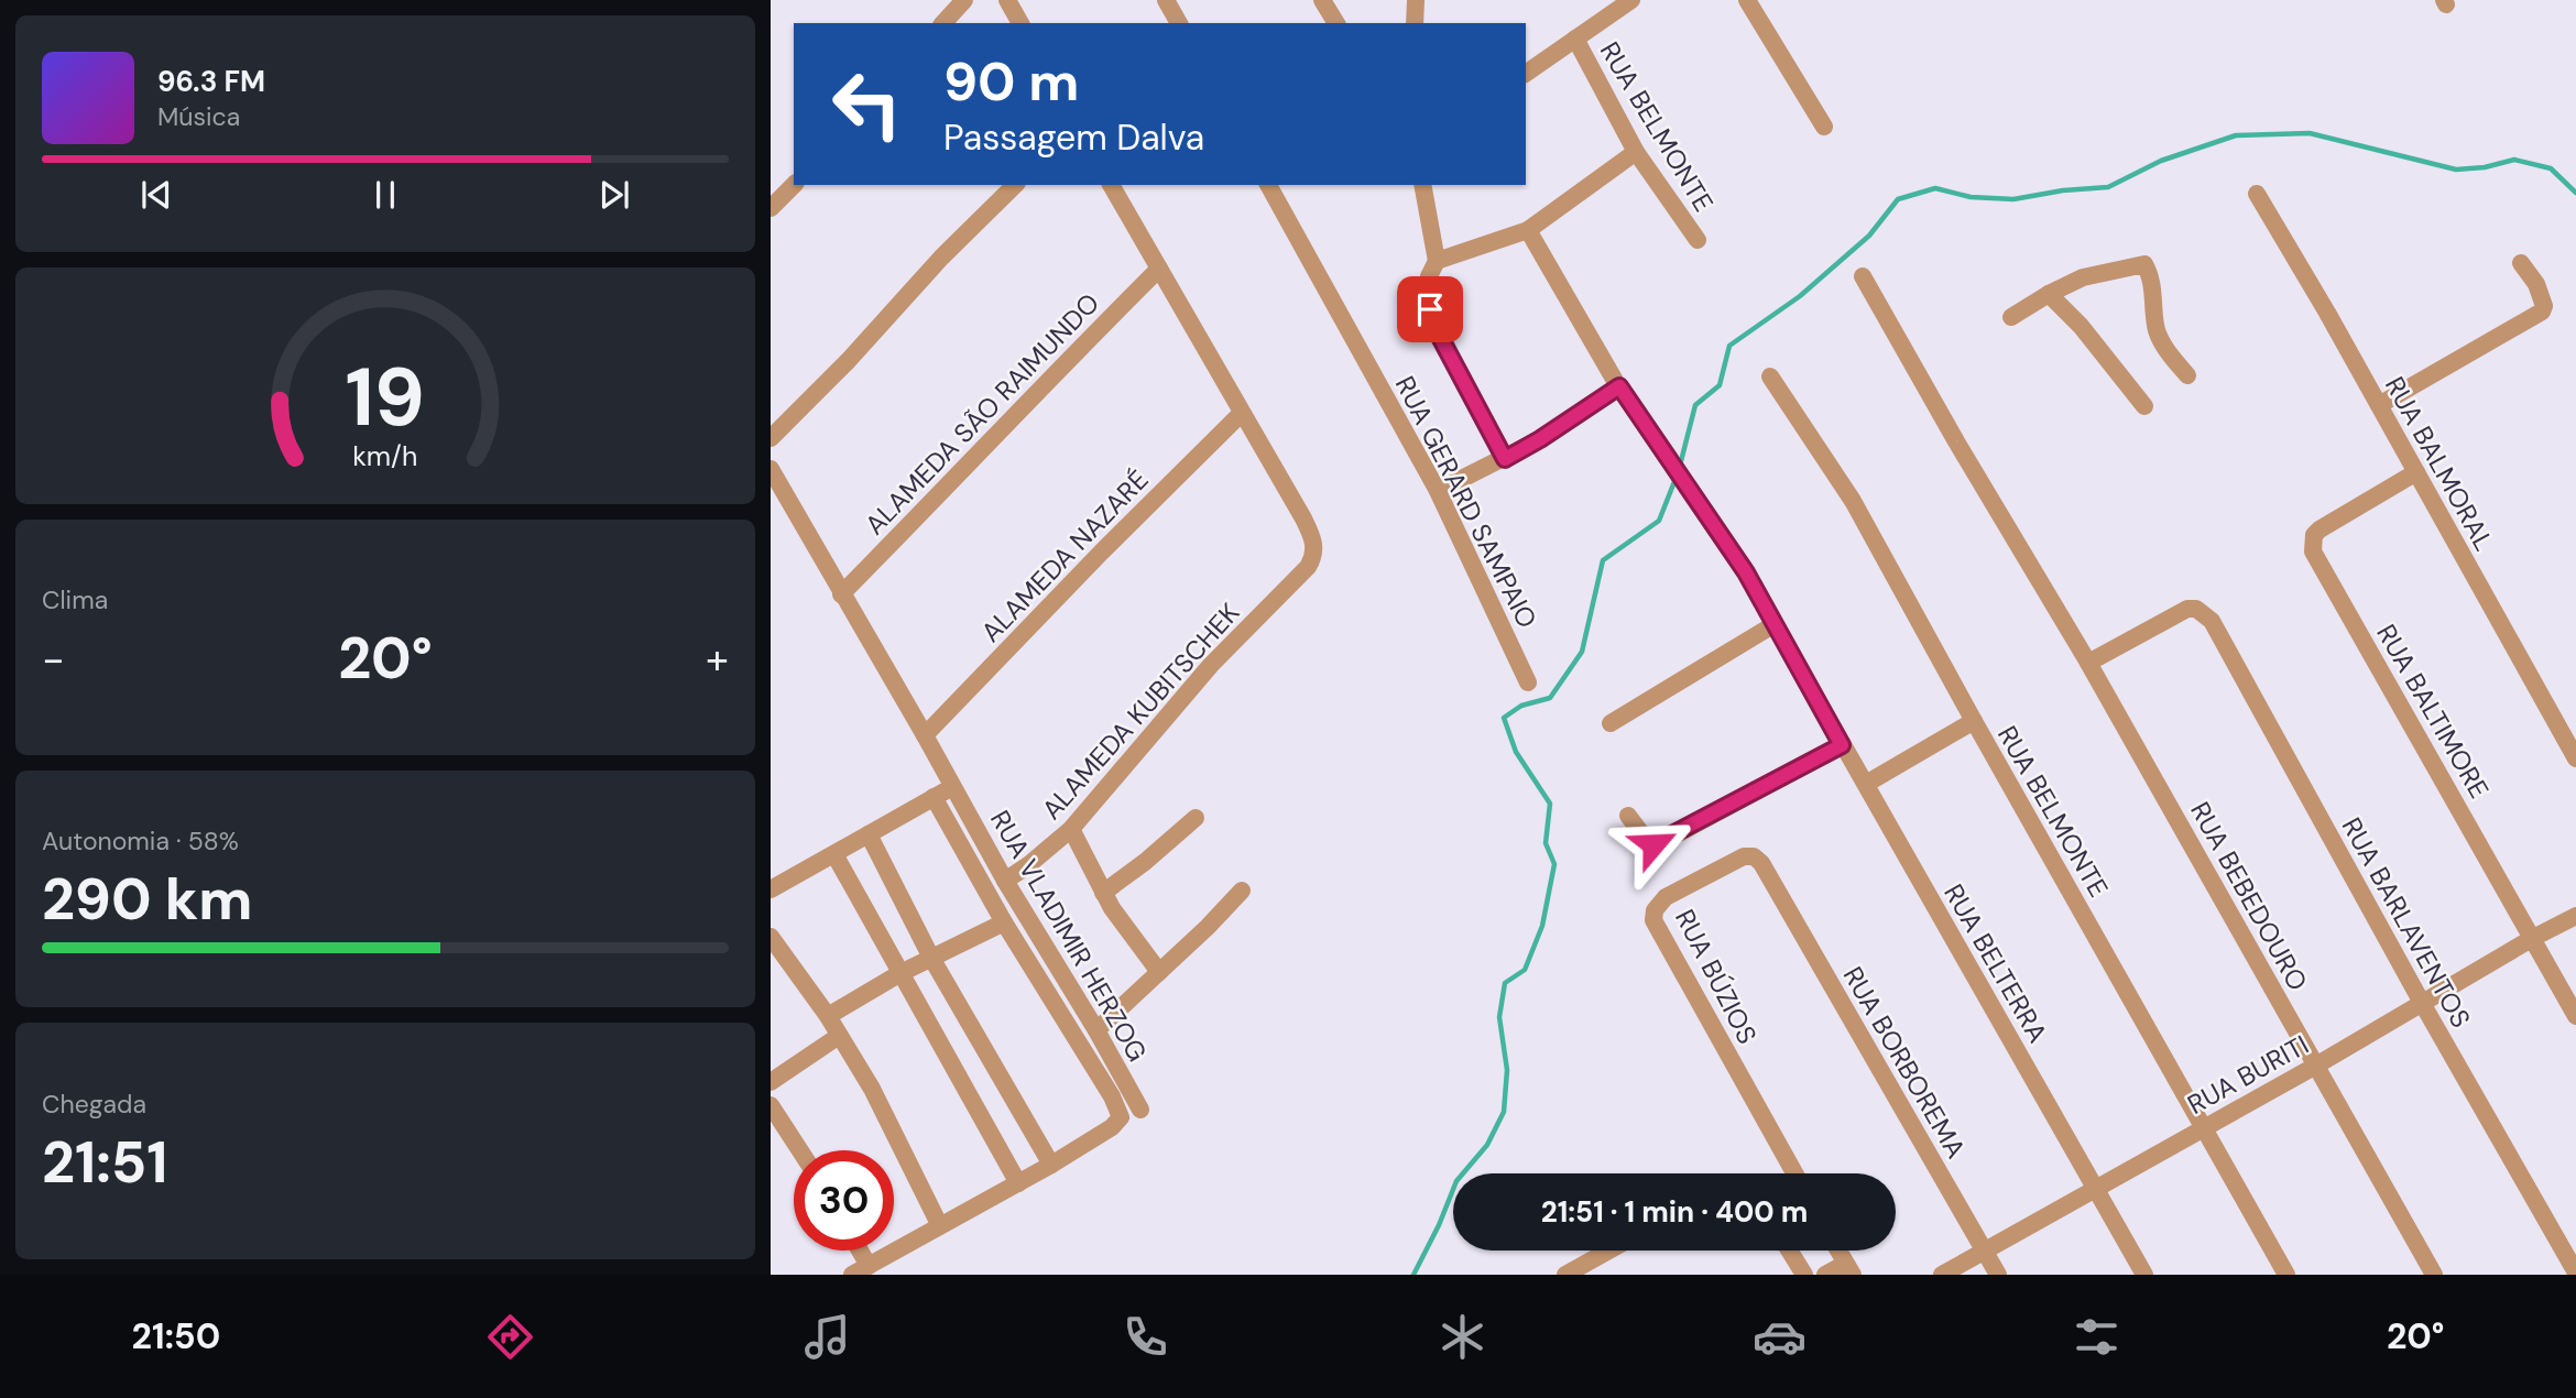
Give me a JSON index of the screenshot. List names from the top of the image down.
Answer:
{
  "streets": {
    "street": [
      "RUA BELMONTE",
      "ALAMEDA SÃO RAIMUNDO",
      "RUA BALMORAL",
      "RUA GERARD SAMPAIO",
      "ALAMEDA NAZARÉ",
      "ALAMEDA KUBITSCHEK",
      "RUA BALTIMORE",
      "RUA BEBEDOURO",
      "RUA BARLAVENTOS",
      "RUA VLADIMIR HERZOG",
      "RUA BELTERRA",
      "RUA BÚZIOS",
      "RUA BORBOREMA",
      "RUA BURITI"
    ]
  },
  "crossings": [
    ["RUA BELMONTE", "RUA BURITI"],
    ["ALAMEDA SÃO RAIMUNDO", "RUA VLADIMIR HERZOG"],
    ["RUA BALMORAL", "RUA BALTIMORE"],
    ["ALAMEDA NAZARÉ", "ALAMEDA KUBITSCHEK"],
    ["ALAMEDA NAZARÉ", "RUA VLADIMIR HERZOG"],
    ["ALAMEDA KUBITSCHEK", "RUA VLADIMIR HERZOG"],
    ["RUA BALTIMORE", "RUA BURITI"],
    ["RUA BEBEDOURO", "RUA BARLAVENTOS"],
    ["RUA BEBEDOURO", "RUA BURITI"],
    ["RUA BARLAVENTOS", "RUA BURITI"],
    ["RUA BELTERRA", "RUA BURITI"],
    ["RUA BÚZIOS", "RUA BORBOREMA"],
    ["RUA BORBOREMA", "RUA BURITI"]
  ],
  "page": {
    "turn": ["90 m", "Passagem Dalva"],
    "song": ["96.3 FM", "Música"],
    "tile": [
      "Clima",
      ["Autonomia · 58%", "290 km"],
      ["Chegada", "21:51"]
    ],
    "heat": ["−", "20°", "+"],
    "limit": "30",
    "trip": "21:51 · 1 min · 400 m",
    "tabs": ["21:50", "20°"],
    "gauge": ["19", "km/h"]
  }
}
